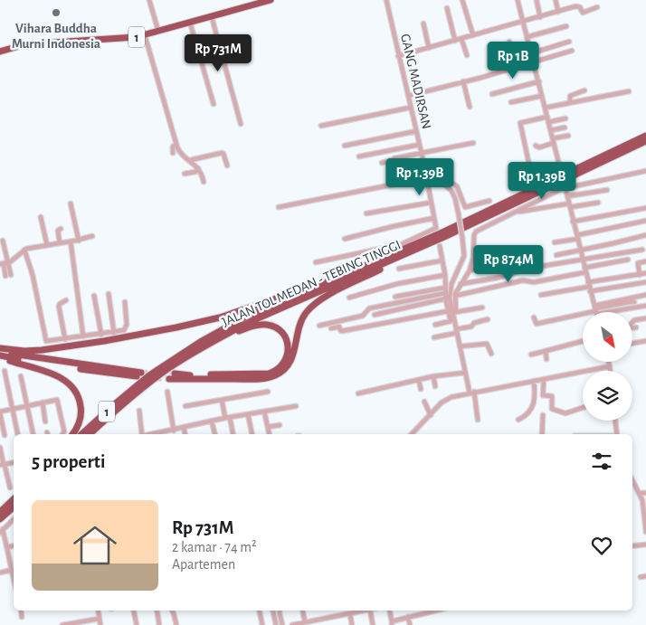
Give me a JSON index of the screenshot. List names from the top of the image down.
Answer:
{
  "streets": {
    "highway": ["1", "JALAN TOL MEDAN - TEBING TINGGI"],
    "street": ["GANG MADIRSAN"]
  },
  "crossings": [
    ["1", "JALAN TOL MEDAN - TEBING TINGGI"]
  ],
  "places": ["Vihara Buddha Murni Indonesia"],
  "north": "bottom right",
  "page": {
    "price": [
      "Rp 731M",
      "Rp 1B",
      "Rp 1.39B",
      "Rp 1.39B",
      "Rp 874M"
    ],
    "heading": "5 properti",
    "list": [
      {
        "name": "Rp 731M",
        "note": "2 kamar · 74 m² · Apartemen"
      }
    ]
  }
}
